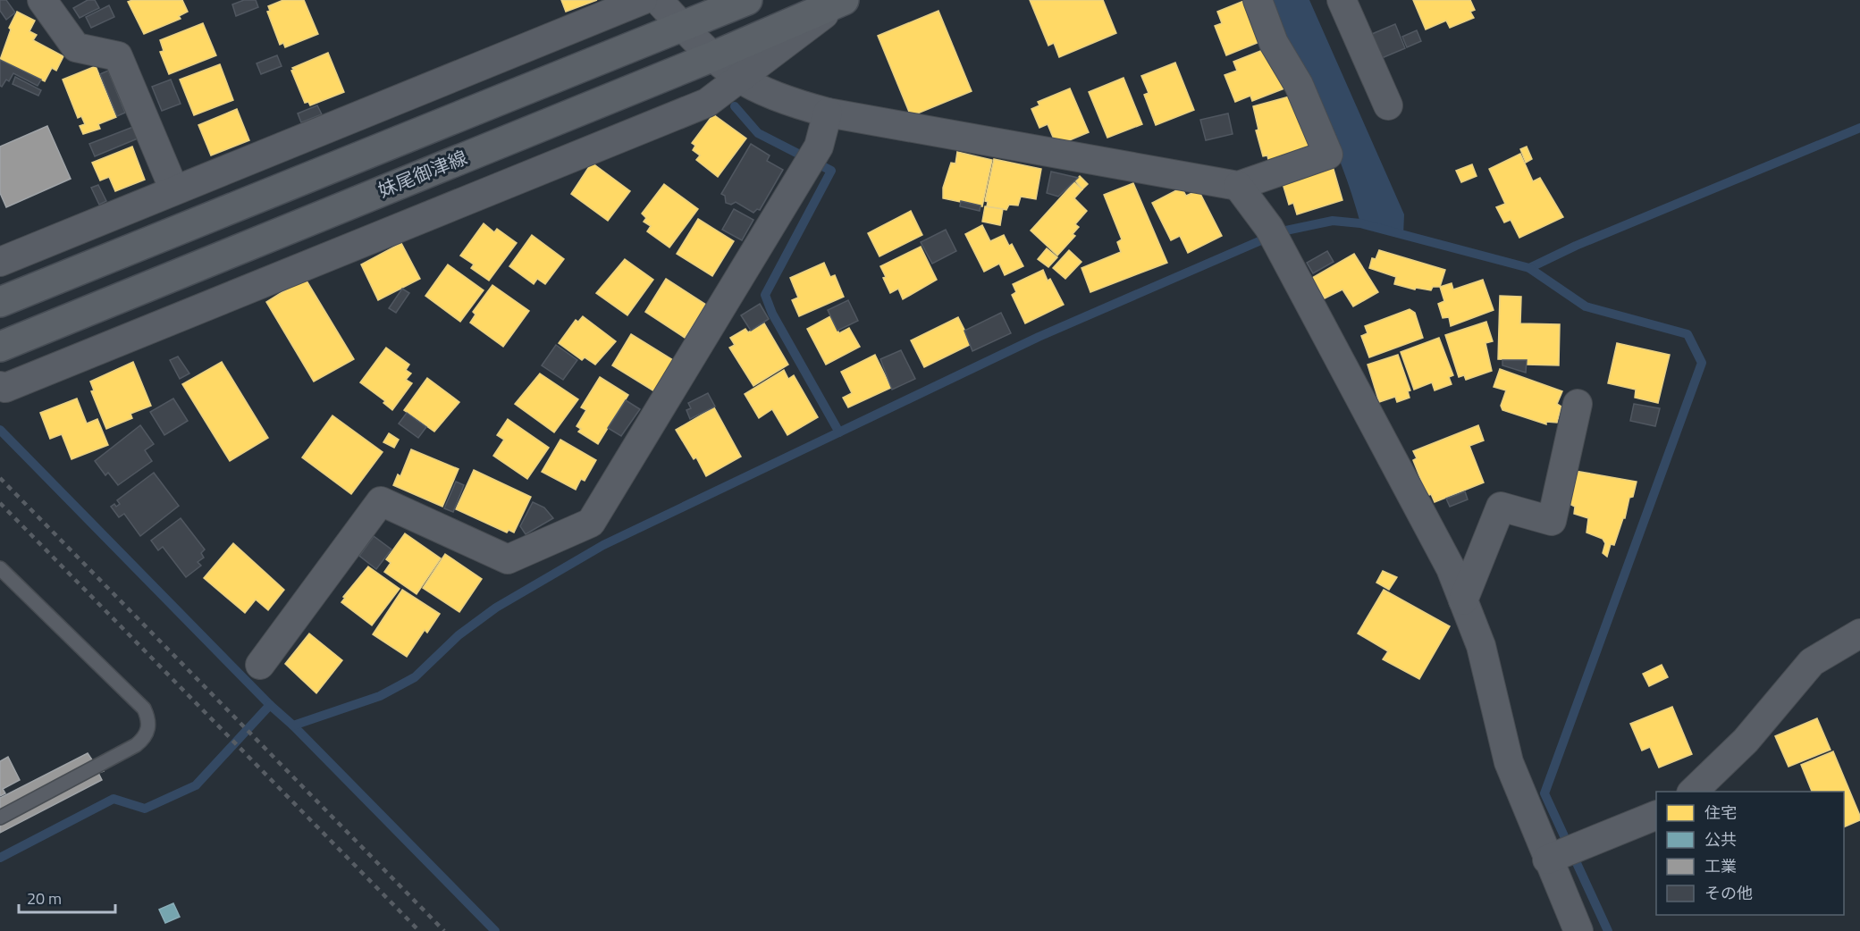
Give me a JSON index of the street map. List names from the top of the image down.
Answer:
{
  "streets": {
    "main road": ["妹尾御津線"]
  },
  "legend": [
    "住宅",
    "公共",
    "工業",
    "その他"
  ],
  "scale_bar": "20 m"
}
